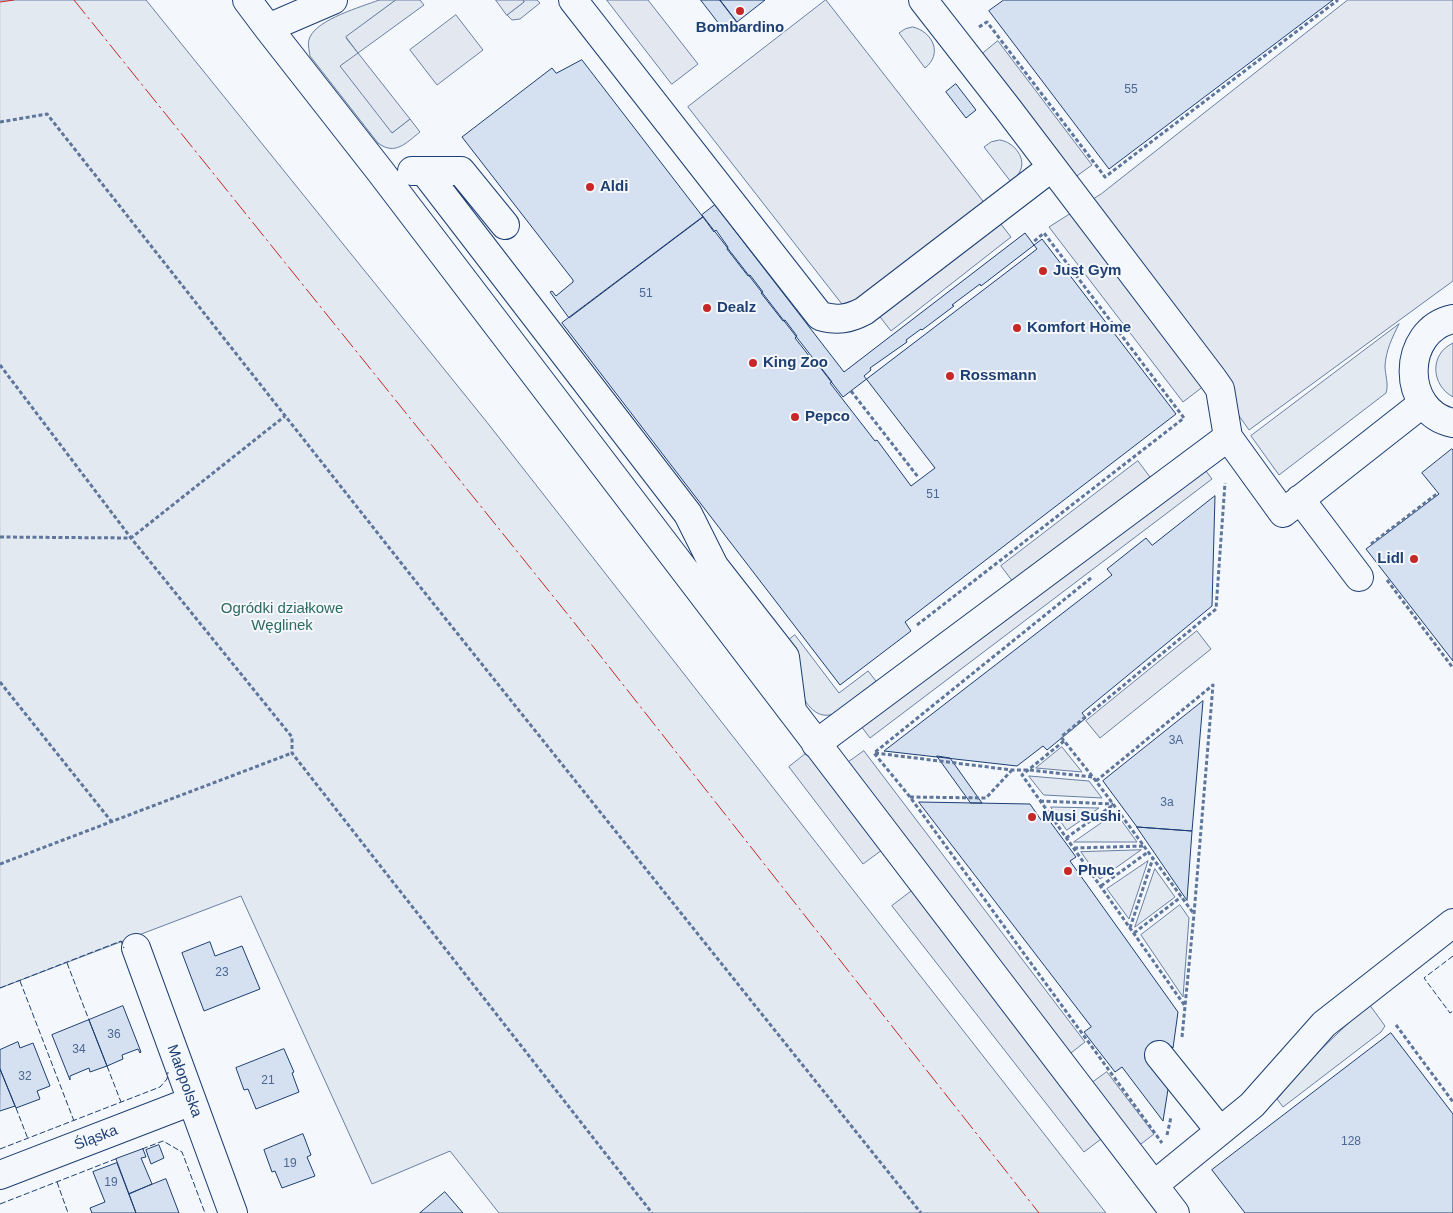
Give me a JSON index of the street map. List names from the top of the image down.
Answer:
{
  "streets": {
    "street": ["Małopolska", "Śląska"]
  },
  "crossings": [
    ["Małopolska", "Śląska"]
  ],
  "parks": ["Ogródki działkowe Węglinek"],
  "places": [
    "Bombardino",
    "Aldi",
    "Just Gym",
    "Dealz",
    "Komfort Home",
    "King Zoo",
    "Rossmann",
    "Pepco",
    "Lidl",
    "Musi Sushi",
    "Phuc"
  ],
  "house_numbers": [
    "55",
    "51",
    "51",
    "3A",
    "3a",
    "23",
    "36",
    "34",
    "32",
    "21",
    "128",
    "19",
    "19"
  ]
}
